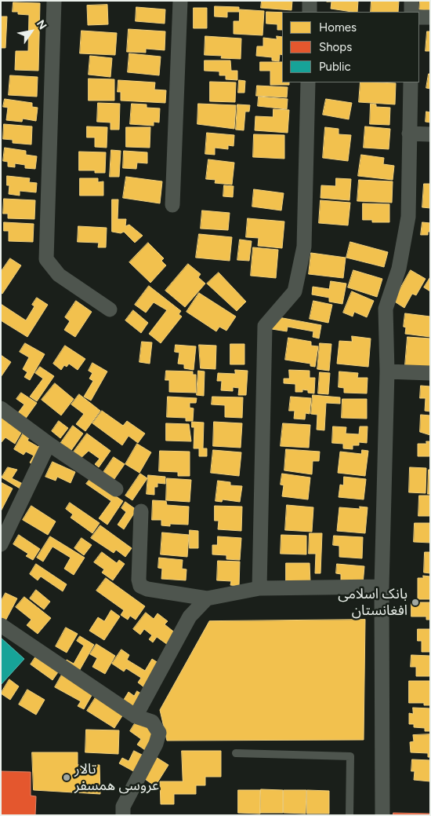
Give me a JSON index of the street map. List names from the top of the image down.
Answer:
{
  "places": ["بانک اسلامی افغانستان", "تالار عروسی همسفر"],
  "legend": ["Homes", "Shops", "Public"],
  "north": "top right"
}
